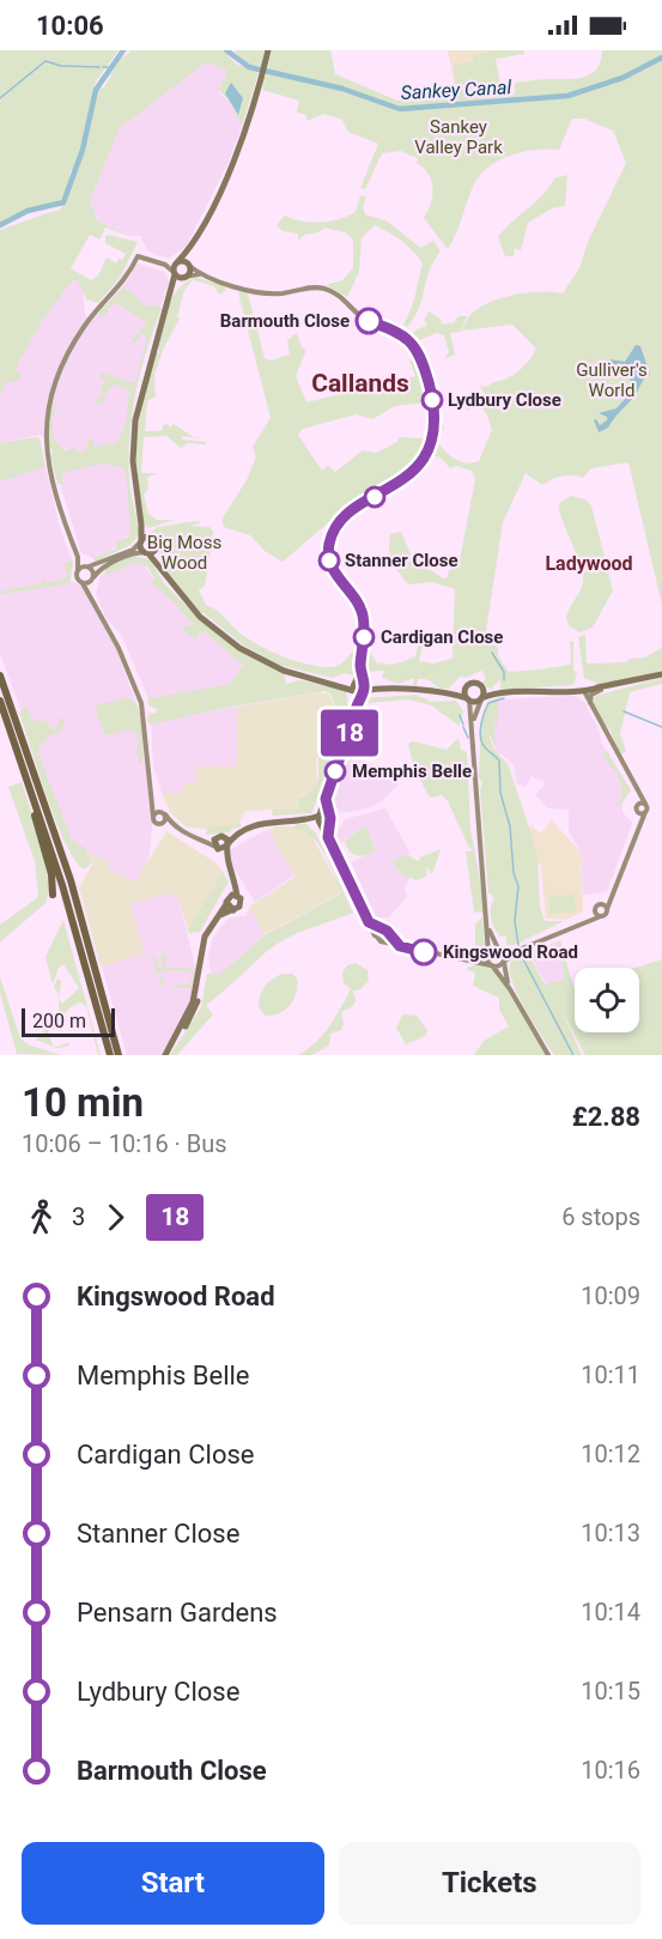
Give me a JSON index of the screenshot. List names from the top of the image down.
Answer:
{
  "districts": ["Callands", "Ladywood"],
  "water": ["Sankey Canal"],
  "parks": ["Sankey Valley Park", "Gulliver's World", "Big Moss Wood"],
  "places": [
    "Barmouth Close",
    "Lydbury Close",
    "Stanner Close",
    "Cardigan Close",
    "Memphis Belle",
    "Kingswood Road"
  ],
  "lines": ["bus line 18"],
  "scale_bar": "200 m",
  "page": {
    "status": "10:06",
    "on_map": "18",
    "scale": "200 m",
    "heading": ["10 min", "10:06 – 10:16 · Bus", "£2.88"],
    "legs": ["3", "18", "6 stops"],
    "list": [
      {
        "name": "Kingswood Road",
        "value": "10:09"
      },
      {
        "name": "Memphis Belle",
        "value": "10:11"
      },
      {
        "name": "Cardigan Close",
        "value": "10:12"
      },
      {
        "name": "Stanner Close",
        "value": "10:13"
      },
      {
        "name": "Pensarn Gardens",
        "value": "10:14"
      },
      {
        "name": "Lydbury Close",
        "value": "10:15"
      },
      {
        "name": "Barmouth Close",
        "value": "10:16"
      }
    ],
    "buttons": ["Start", "Tickets"]
  }
}
